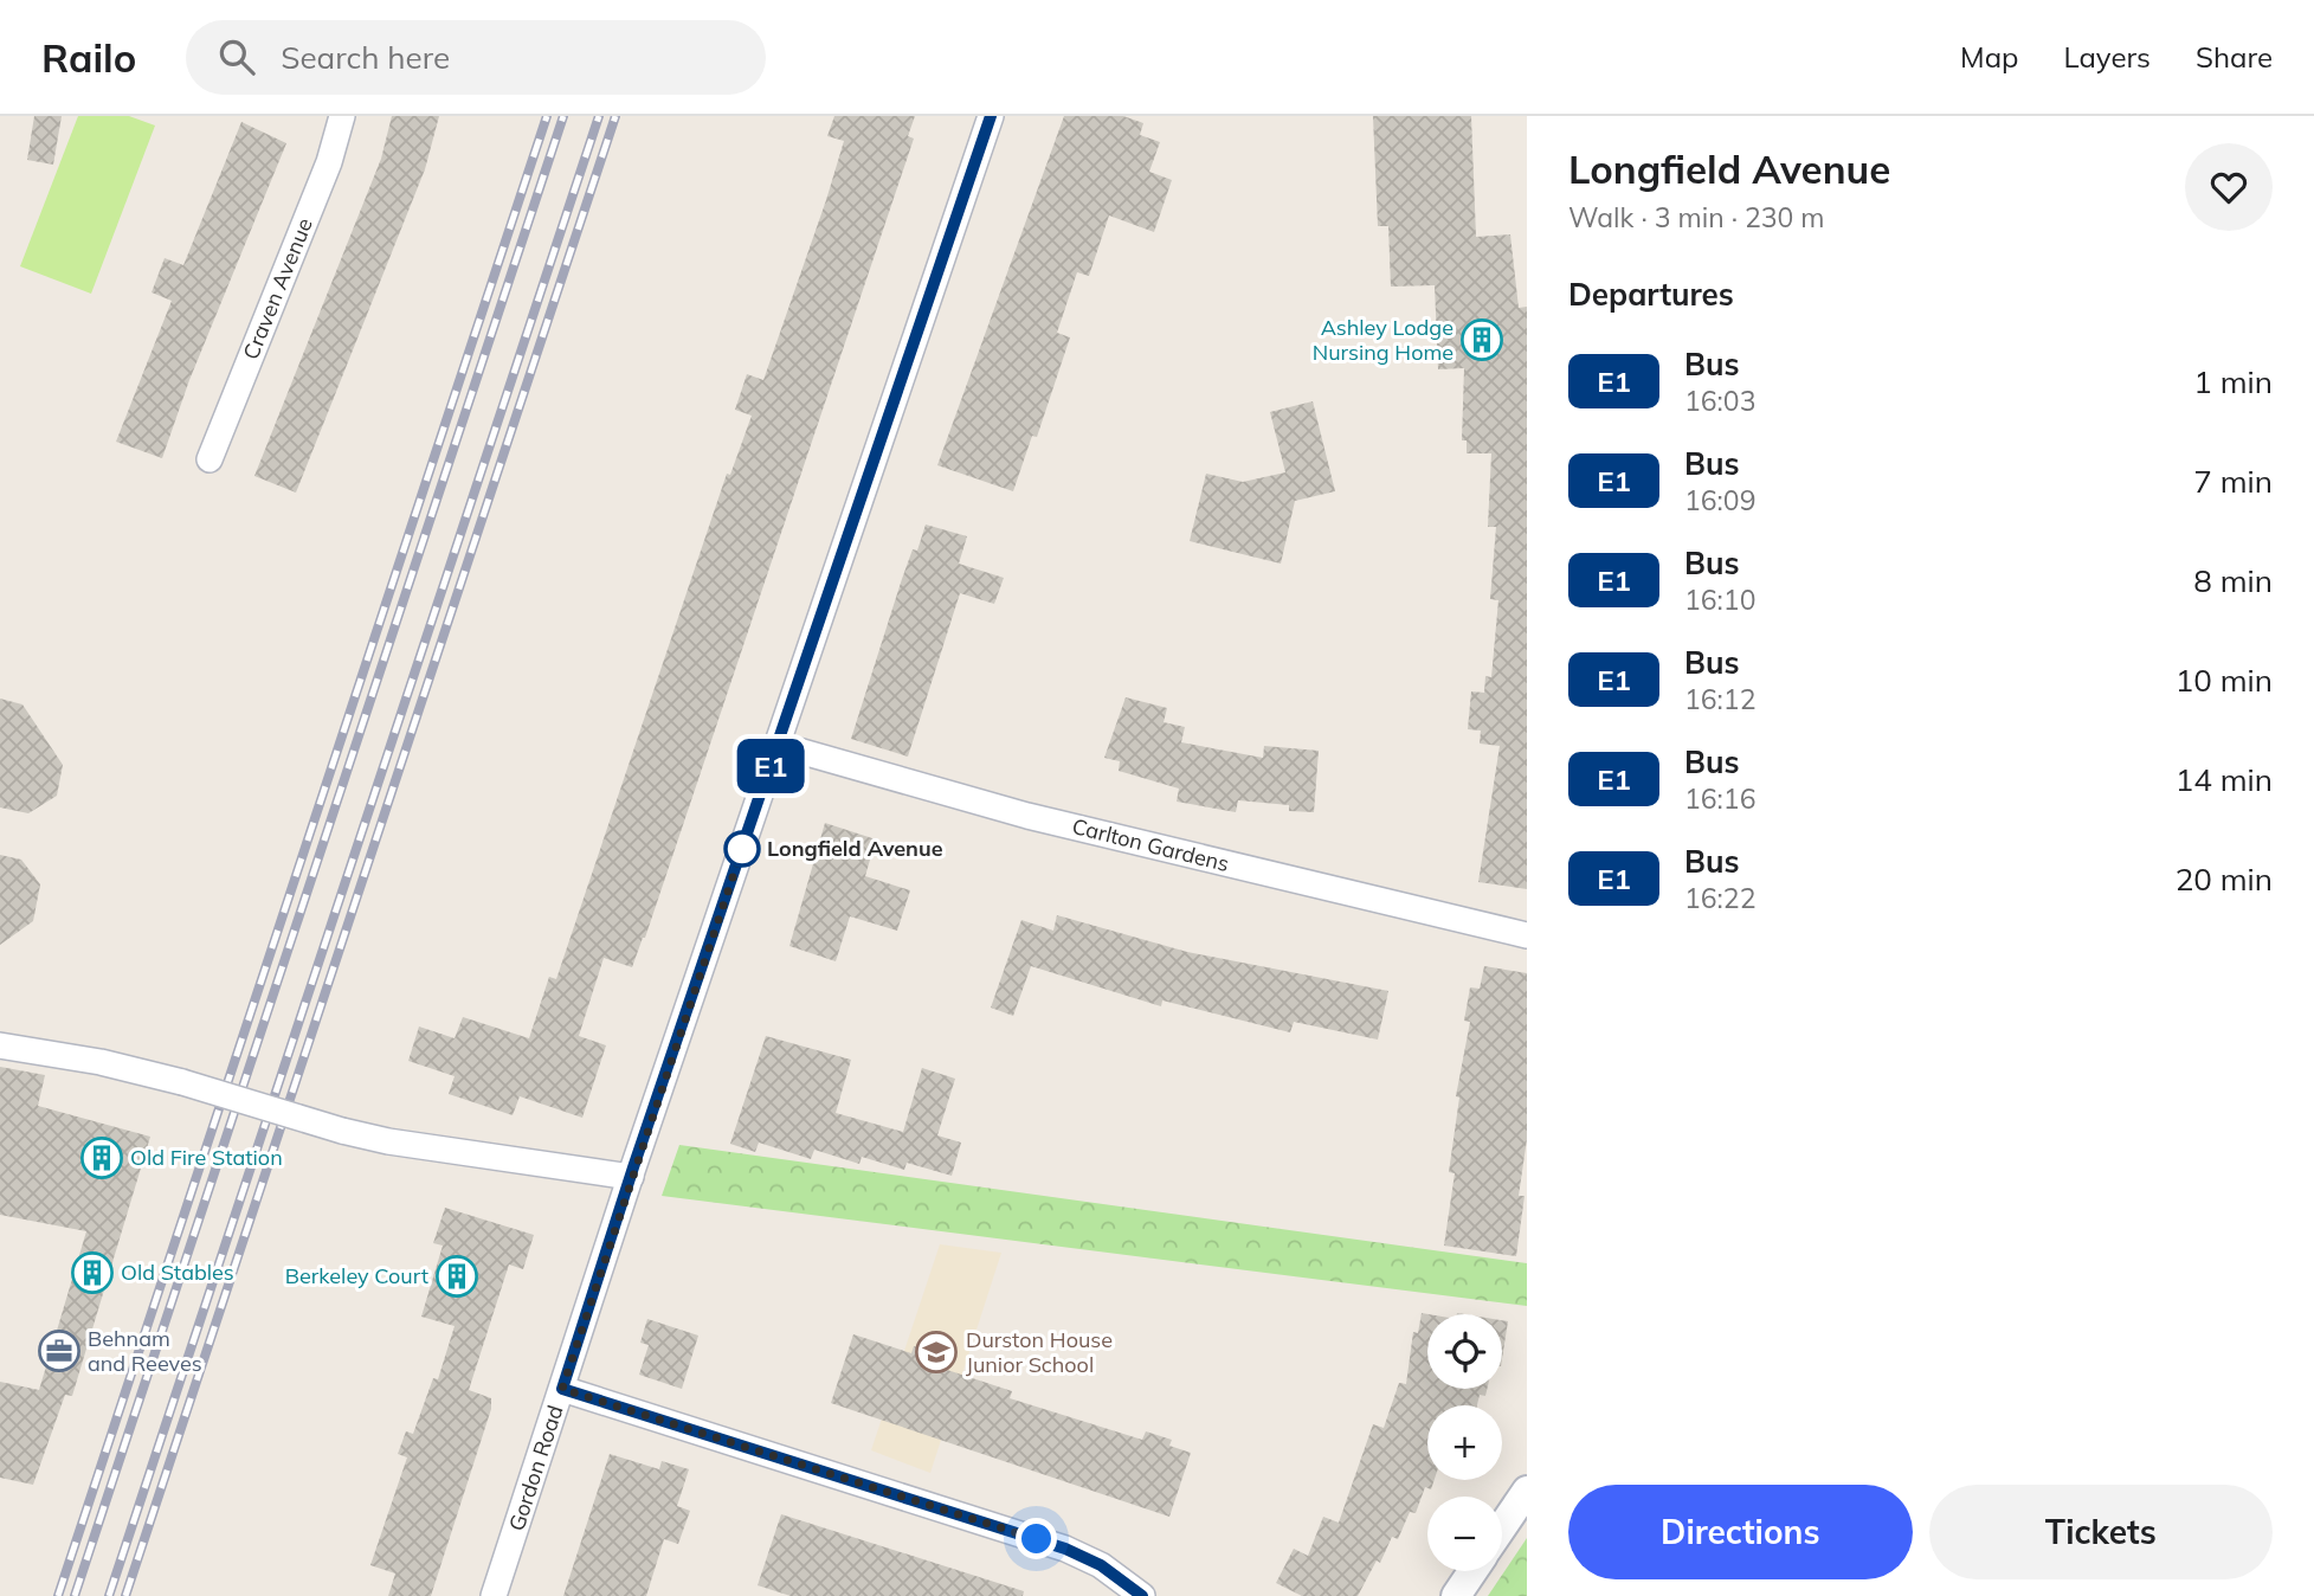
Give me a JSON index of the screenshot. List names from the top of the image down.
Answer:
{
  "streets": {
    "street": ["Craven Avenue", "Carlton Gardens", "Gordon Road"]
  },
  "crossings": [
    ["Carlton Gardens", "Gordon Road"]
  ],
  "places": {
    "building": [
      "Ashley Lodge Nursing Home",
      "Old Fire Station",
      "Old Stables",
      "Berkeley Court"
    ],
    "other": ["Longfield Avenue"],
    "office": ["Behnam and Reeves"],
    "school or university": ["Durston House Junior School"]
  },
  "lines": ["bus line E1"],
  "page": {
    "header": "Railo",
    "search": "Search here",
    "nav": ["Map", "Layers", "Share"],
    "on_map": "E1",
    "heading": [
      ["Longfield Avenue", "Walk · 3 min · 230 m"],
      "Departures"
    ],
    "list": [
      {
        "mark": "E1",
        "name": "Bus",
        "note": "16:03",
        "value": "1 min"
      },
      {
        "mark": "E1",
        "name": "Bus",
        "note": "16:09",
        "value": "7 min"
      },
      {
        "mark": "E1",
        "name": "Bus",
        "note": "16:10",
        "value": "8 min"
      },
      {
        "mark": "E1",
        "name": "Bus",
        "note": "16:12",
        "value": "10 min"
      },
      {
        "mark": "E1",
        "name": "Bus",
        "note": "16:16",
        "value": "14 min"
      },
      {
        "mark": "E1",
        "name": "Bus",
        "note": "16:22",
        "value": "20 min"
      }
    ],
    "map_buttons": ["+", "−"],
    "buttons": ["Directions", "Tickets"]
  }
}
